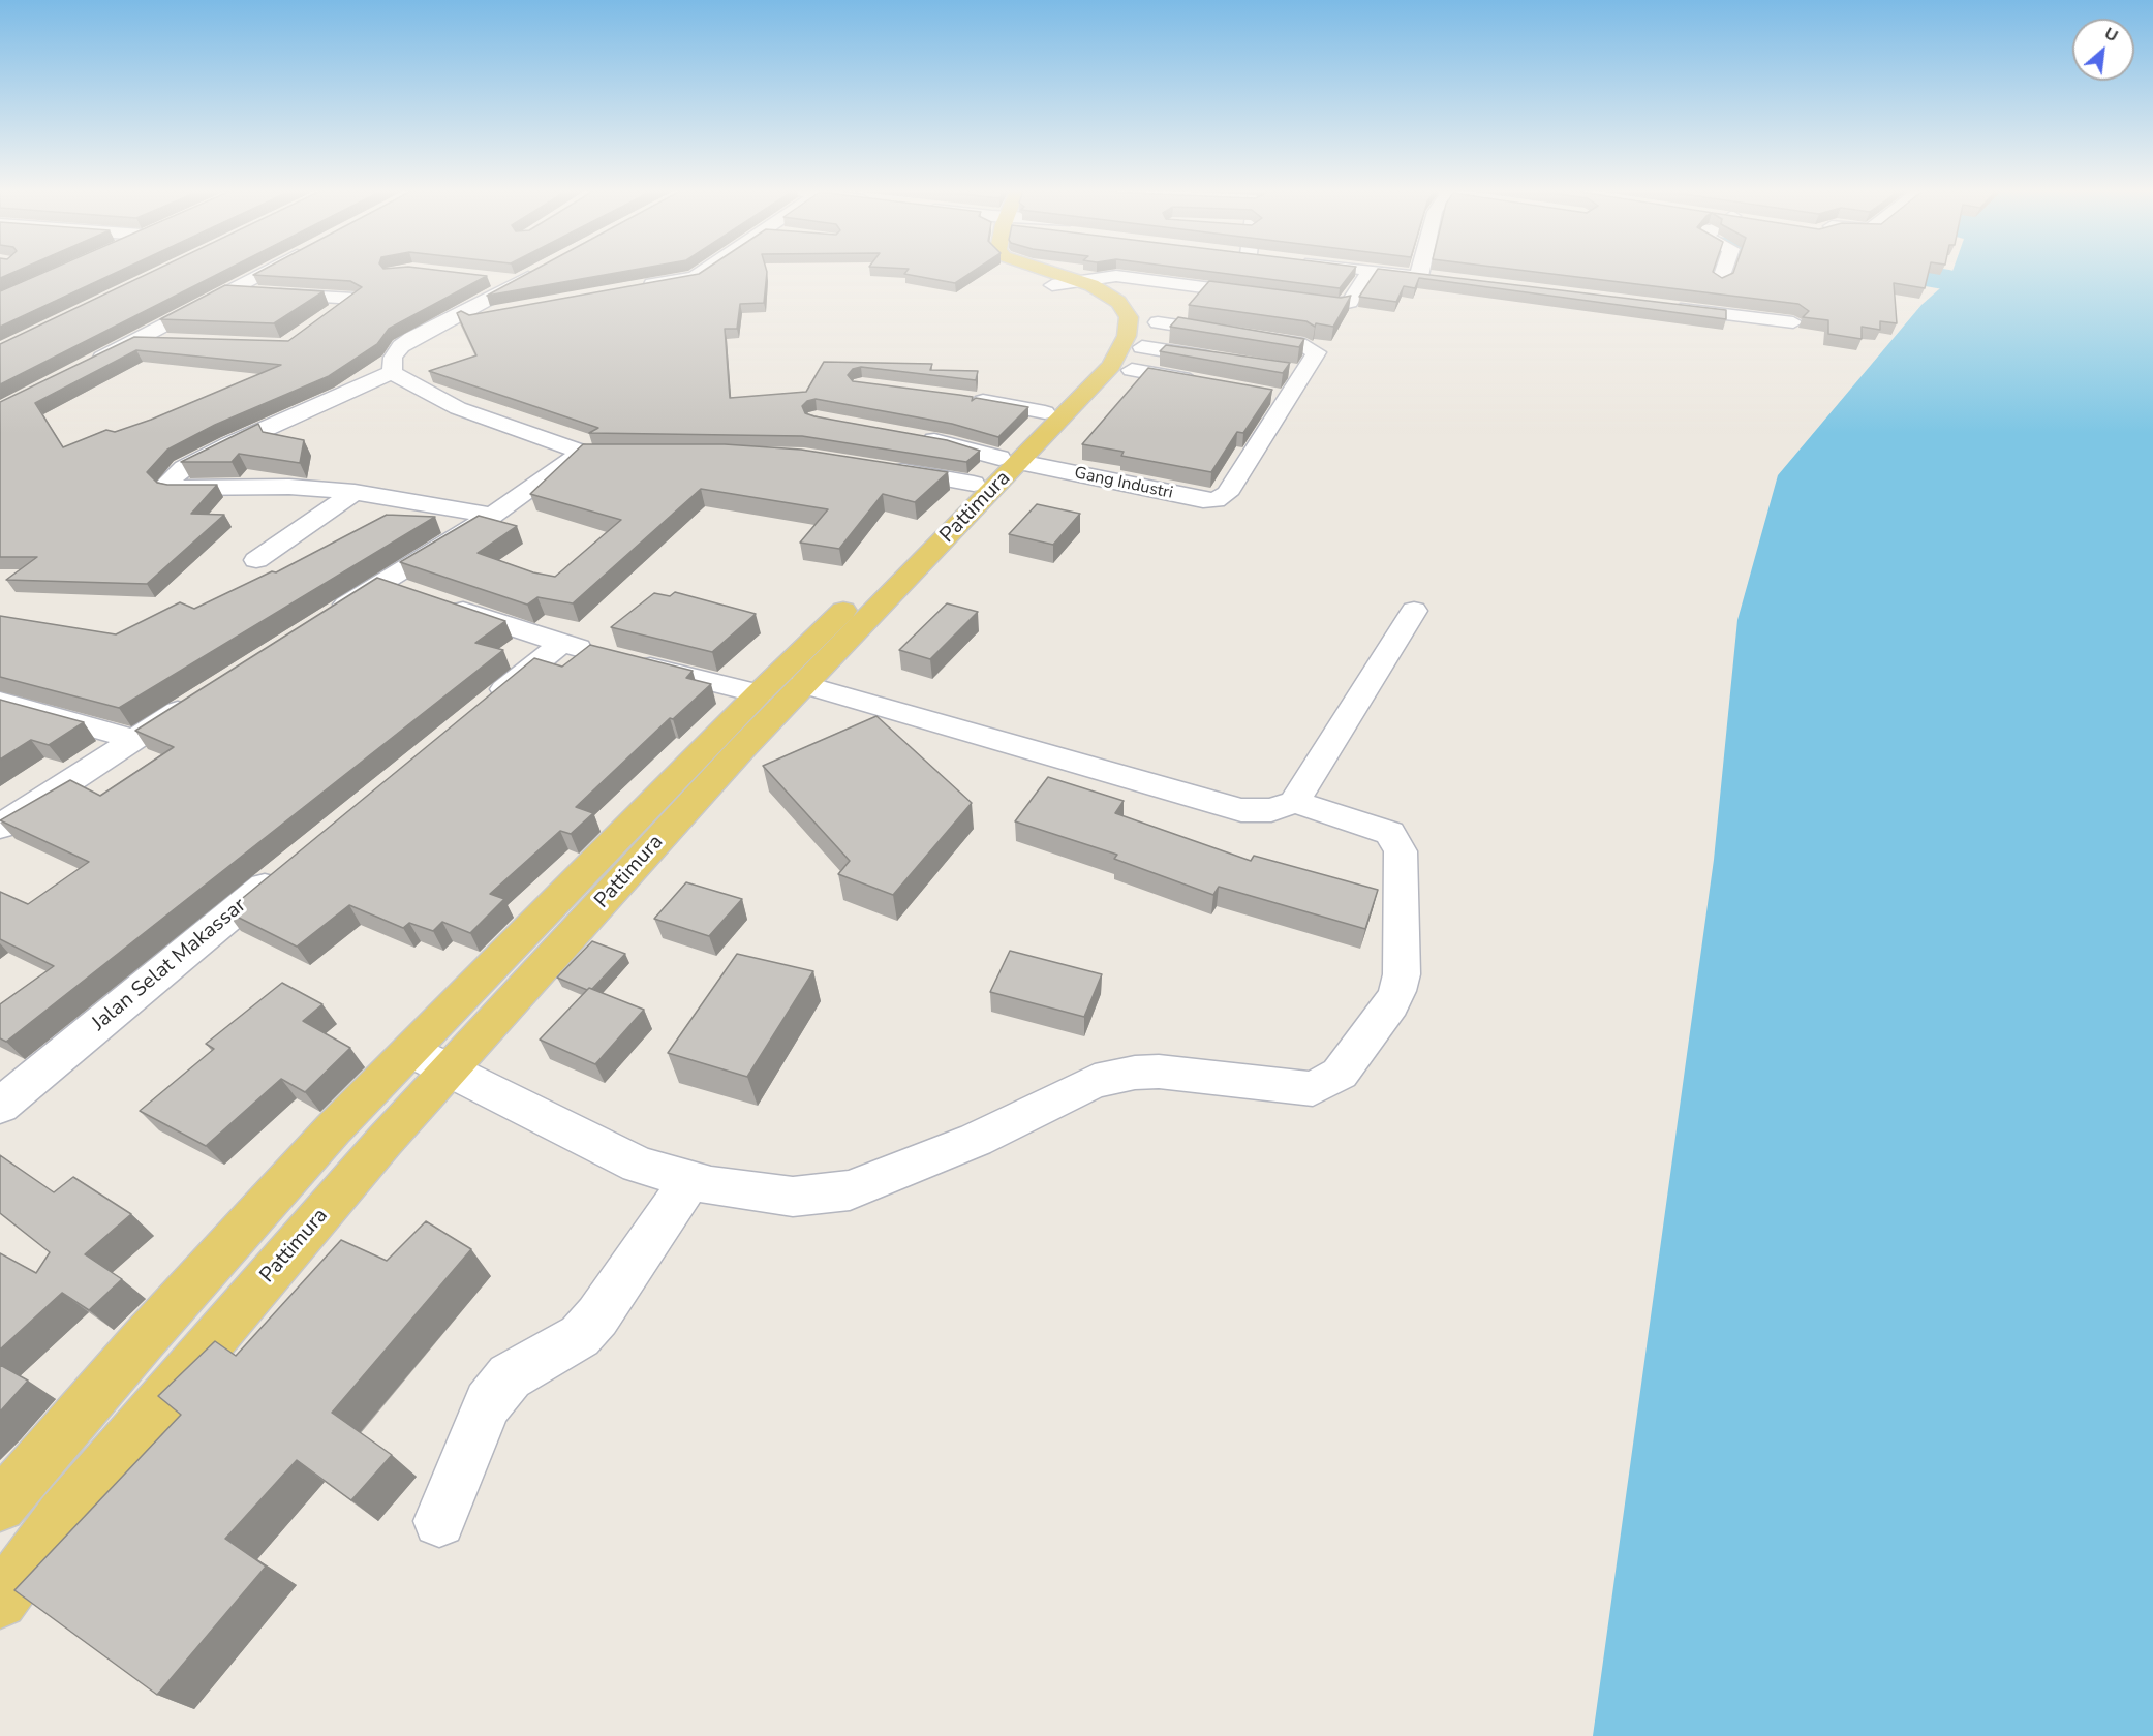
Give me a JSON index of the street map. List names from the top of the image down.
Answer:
{
  "streets": {
    "main road": ["Pattimura"],
    "street": ["Gang Industri", "Jalan Selat Makassar"]
  },
  "crossings": [
    ["Gang Industri", "Pattimura"]
  ],
  "north": "top right"
}
